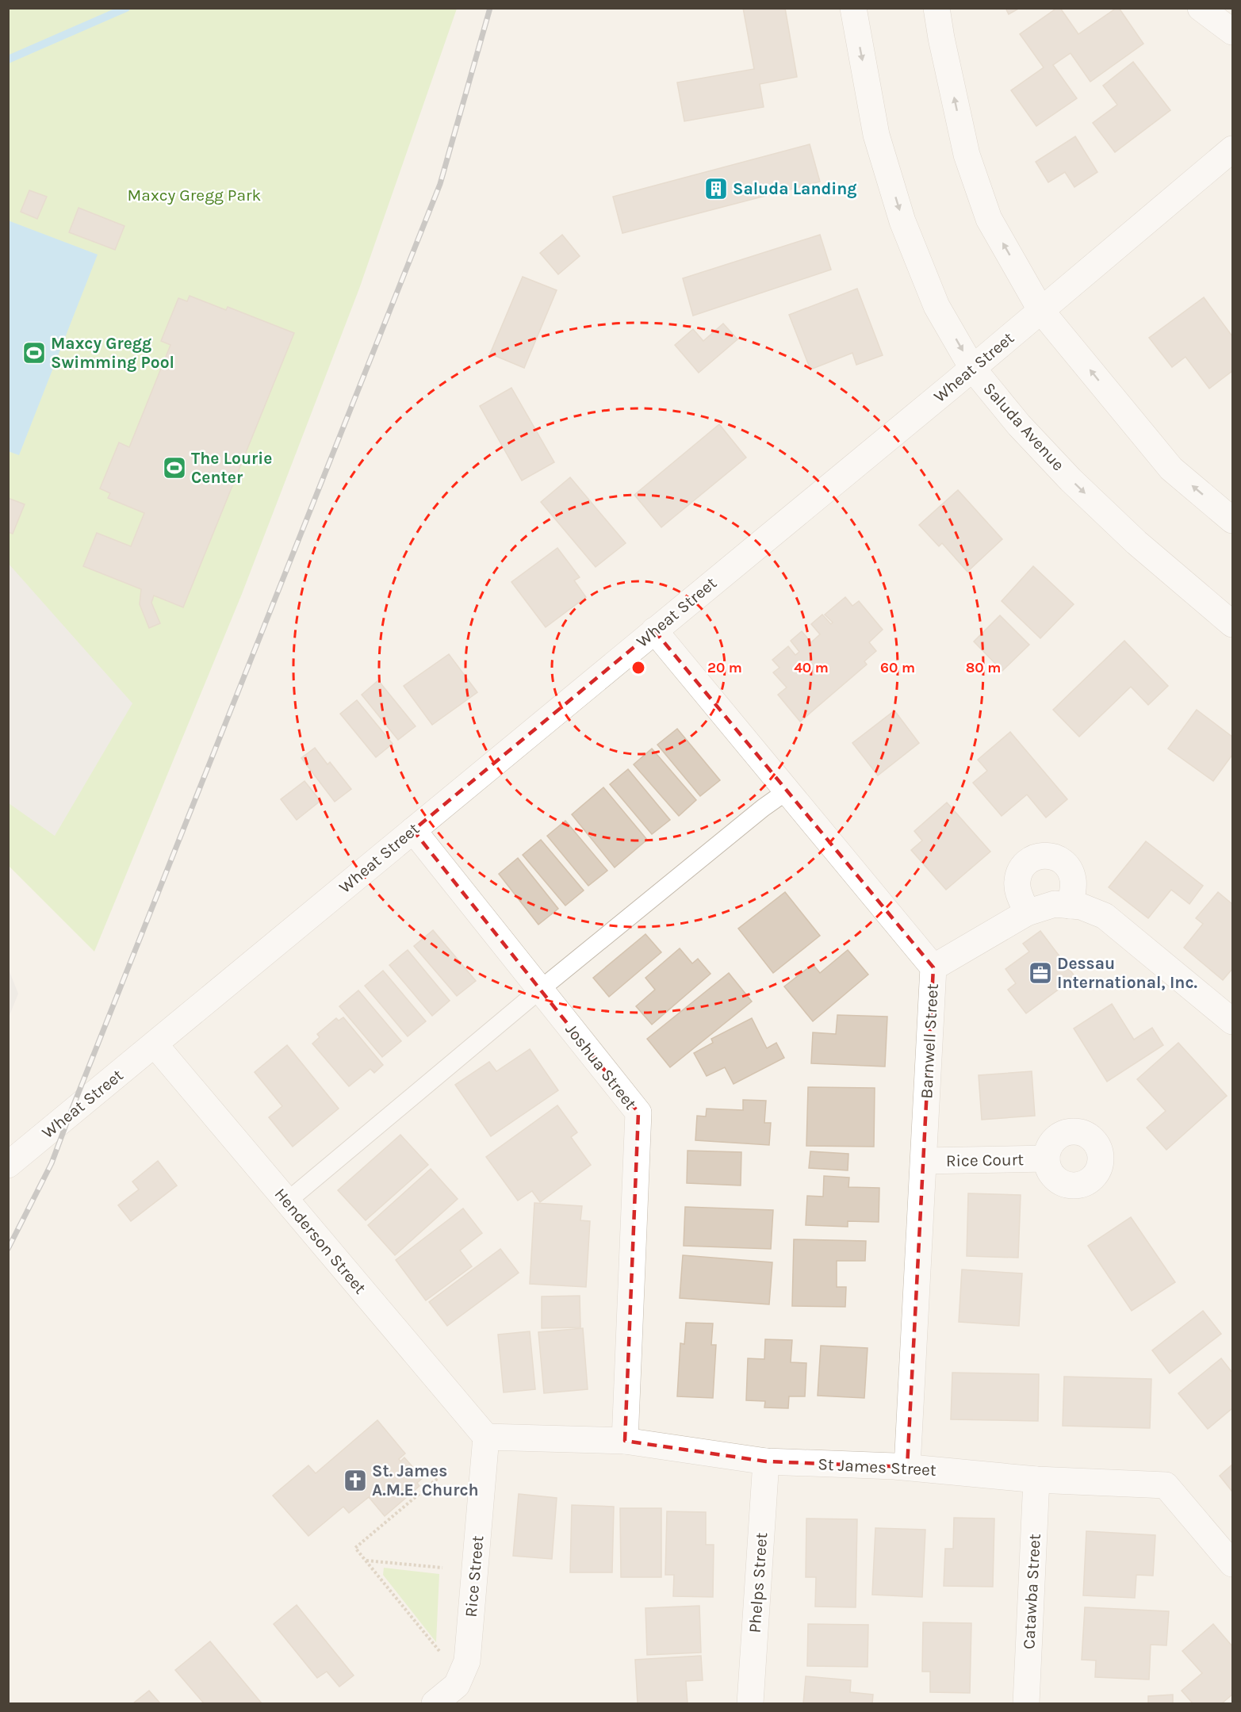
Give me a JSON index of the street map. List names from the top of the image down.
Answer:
{
  "streets": {
    "street": [
      "Wheat Street",
      "Saluda Avenue",
      "Barnwell Street",
      "Joshua Street",
      "Rice Court",
      "Henderson Street",
      "St James Street",
      "Rice Street",
      "Phelps Street",
      "Catawba Street"
    ]
  },
  "crossings": [
    ["Wheat Street", "Saluda Avenue"],
    ["Wheat Street", "Barnwell Street"],
    ["Wheat Street", "Joshua Street"],
    ["Wheat Street", "Henderson Street"],
    ["Barnwell Street", "Rice Court"],
    ["Barnwell Street", "St James Street"],
    ["Joshua Street", "St James Street"],
    ["Henderson Street", "St James Street"],
    ["Henderson Street", "Rice Street"],
    ["St James Street", "Rice Street"],
    ["St James Street", "Phelps Street"],
    ["St James Street", "Catawba Street"]
  ],
  "parks": ["Maxcy Gregg Park"],
  "places": {
    "building": ["Saluda Landing"],
    "sports": ["Maxcy Gregg Swimming Pool", "The Lourie Center"],
    "office": ["Dessau International, Inc."],
    "church": ["St. James A.M.E. Church"]
  },
  "rings": [
    "20 m",
    "40 m",
    "60 m",
    "80 m"
  ]
}
